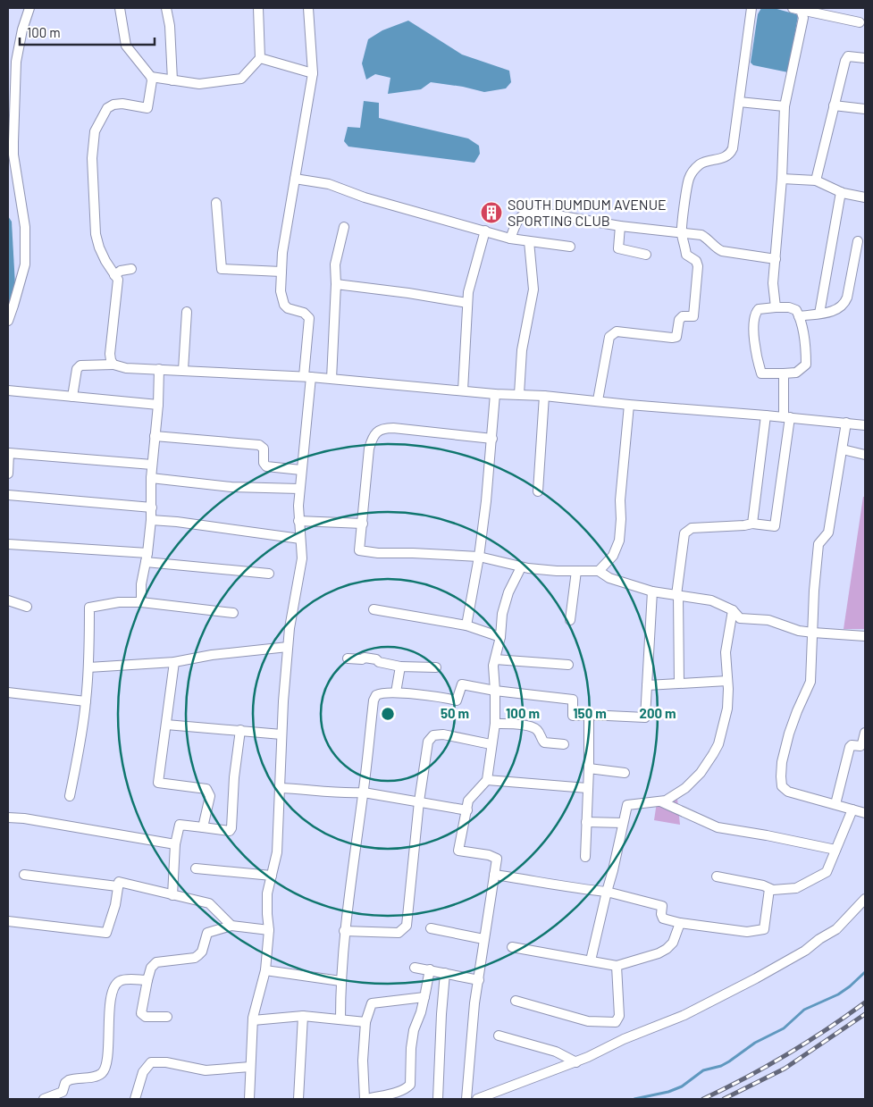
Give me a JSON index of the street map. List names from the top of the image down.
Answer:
{
  "places": {
    "building": ["SOUTH DUMDUM AVENUE SPORTING CLUB"]
  },
  "scale_bar": "100 m",
  "rings": [
    "50 m",
    "100 m",
    "150 m",
    "200 m"
  ]
}
